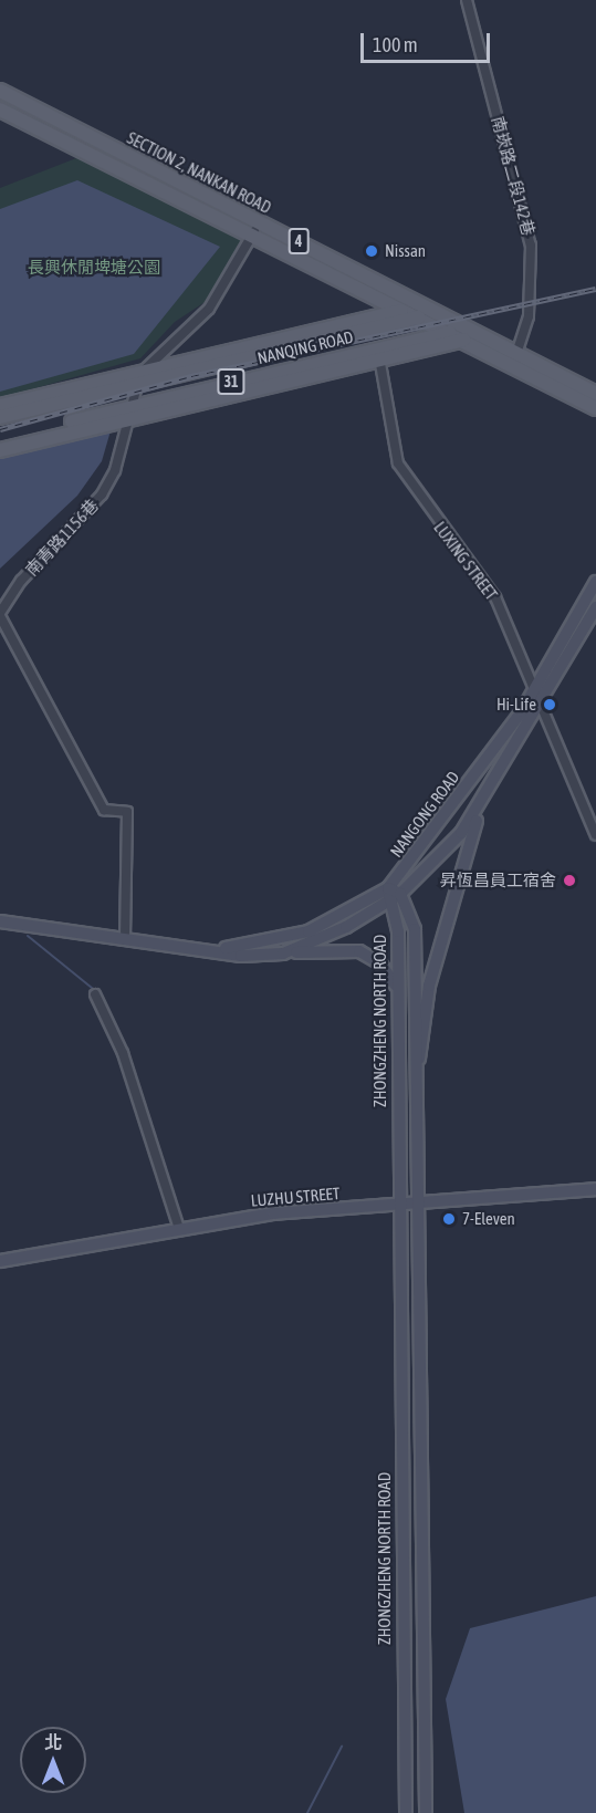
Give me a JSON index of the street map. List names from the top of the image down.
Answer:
{
  "streets": {
    "main road": [
      "SECTION 2, NANKAN ROAD",
      "4",
      "NANQING ROAD",
      "31"
    ],
    "street": [
      "南崁路二段142巷",
      "南青路1156巷",
      "LUXING STREET",
      "NANGONG ROAD",
      "ZHONGZHENG NORTH ROAD",
      "LUZHU STREET"
    ]
  },
  "crossings": [
    ["SECTION 2, NANKAN ROAD", "南崁路二段142巷"],
    ["SECTION 2, NANKAN ROAD", "NANQING ROAD"],
    ["SECTION 2, NANKAN ROAD", "31"],
    ["SECTION 2, NANKAN ROAD", "南青路1156巷"],
    ["NANQING ROAD", "31"],
    ["NANQING ROAD", "南青路1156巷"],
    ["31", "南青路1156巷"],
    ["31", "LUXING STREET"],
    ["南青路1156巷", "NANGONG ROAD"],
    ["LUXING STREET", "NANGONG ROAD"],
    ["NANGONG ROAD", "ZHONGZHENG NORTH ROAD"],
    ["ZHONGZHENG NORTH ROAD", "LUZHU STREET"]
  ],
  "parks": ["長興休閒埤塘公園"],
  "places": [
    "Nissan",
    "Hi-Life",
    "昇恆昌員工宿舍",
    "7-Eleven"
  ],
  "scale_bar": "100 m",
  "north": "top"
}
